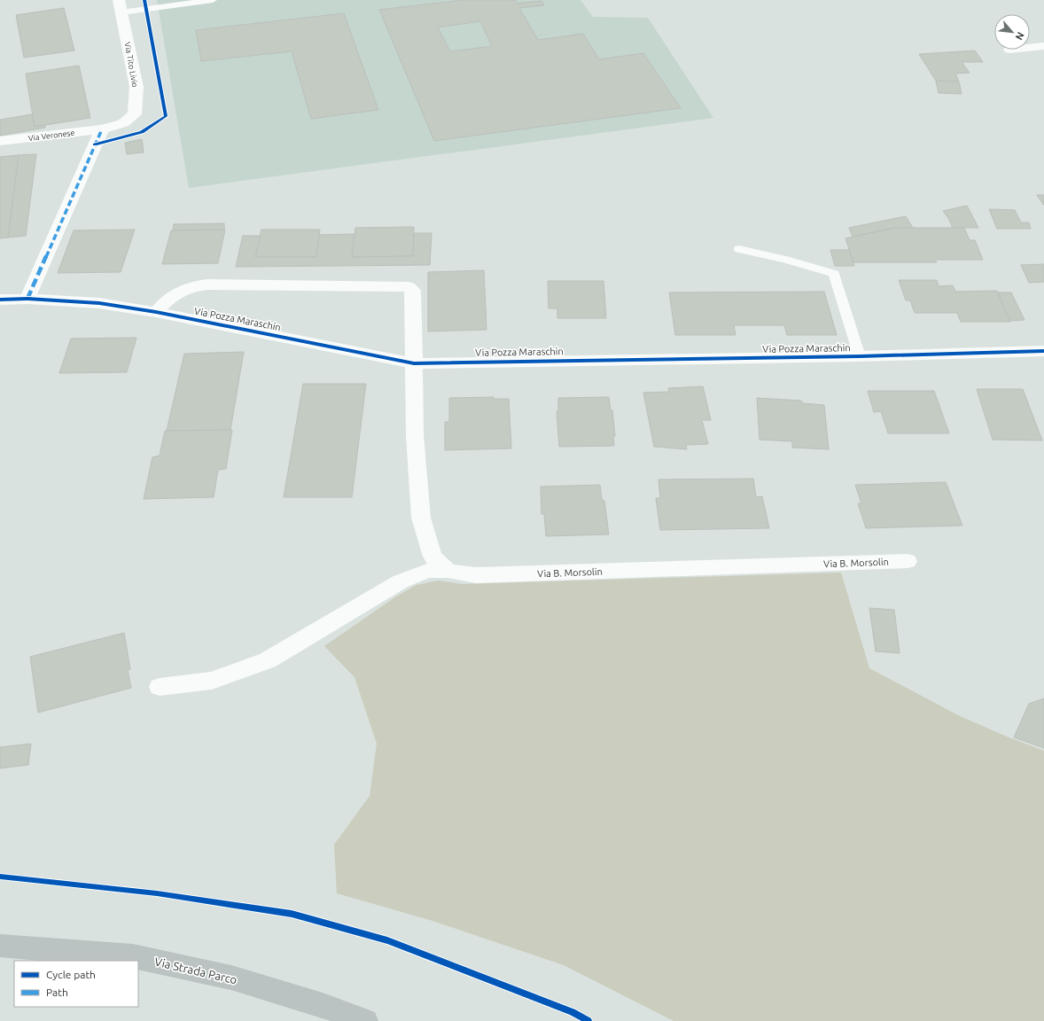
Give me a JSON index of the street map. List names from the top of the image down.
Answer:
{
  "streets": {
    "main road": ["Via Strada Parco"],
    "street": [
      "Via Tito Livio",
      "Via Veronese",
      "Via Pozza Maraschin",
      "Via B. Morsolin"
    ]
  },
  "crossings": [
    ["Via Tito Livio", "Via Veronese"]
  ],
  "legend": ["Cycle path", "Path"],
  "north": "bottom right"
}
